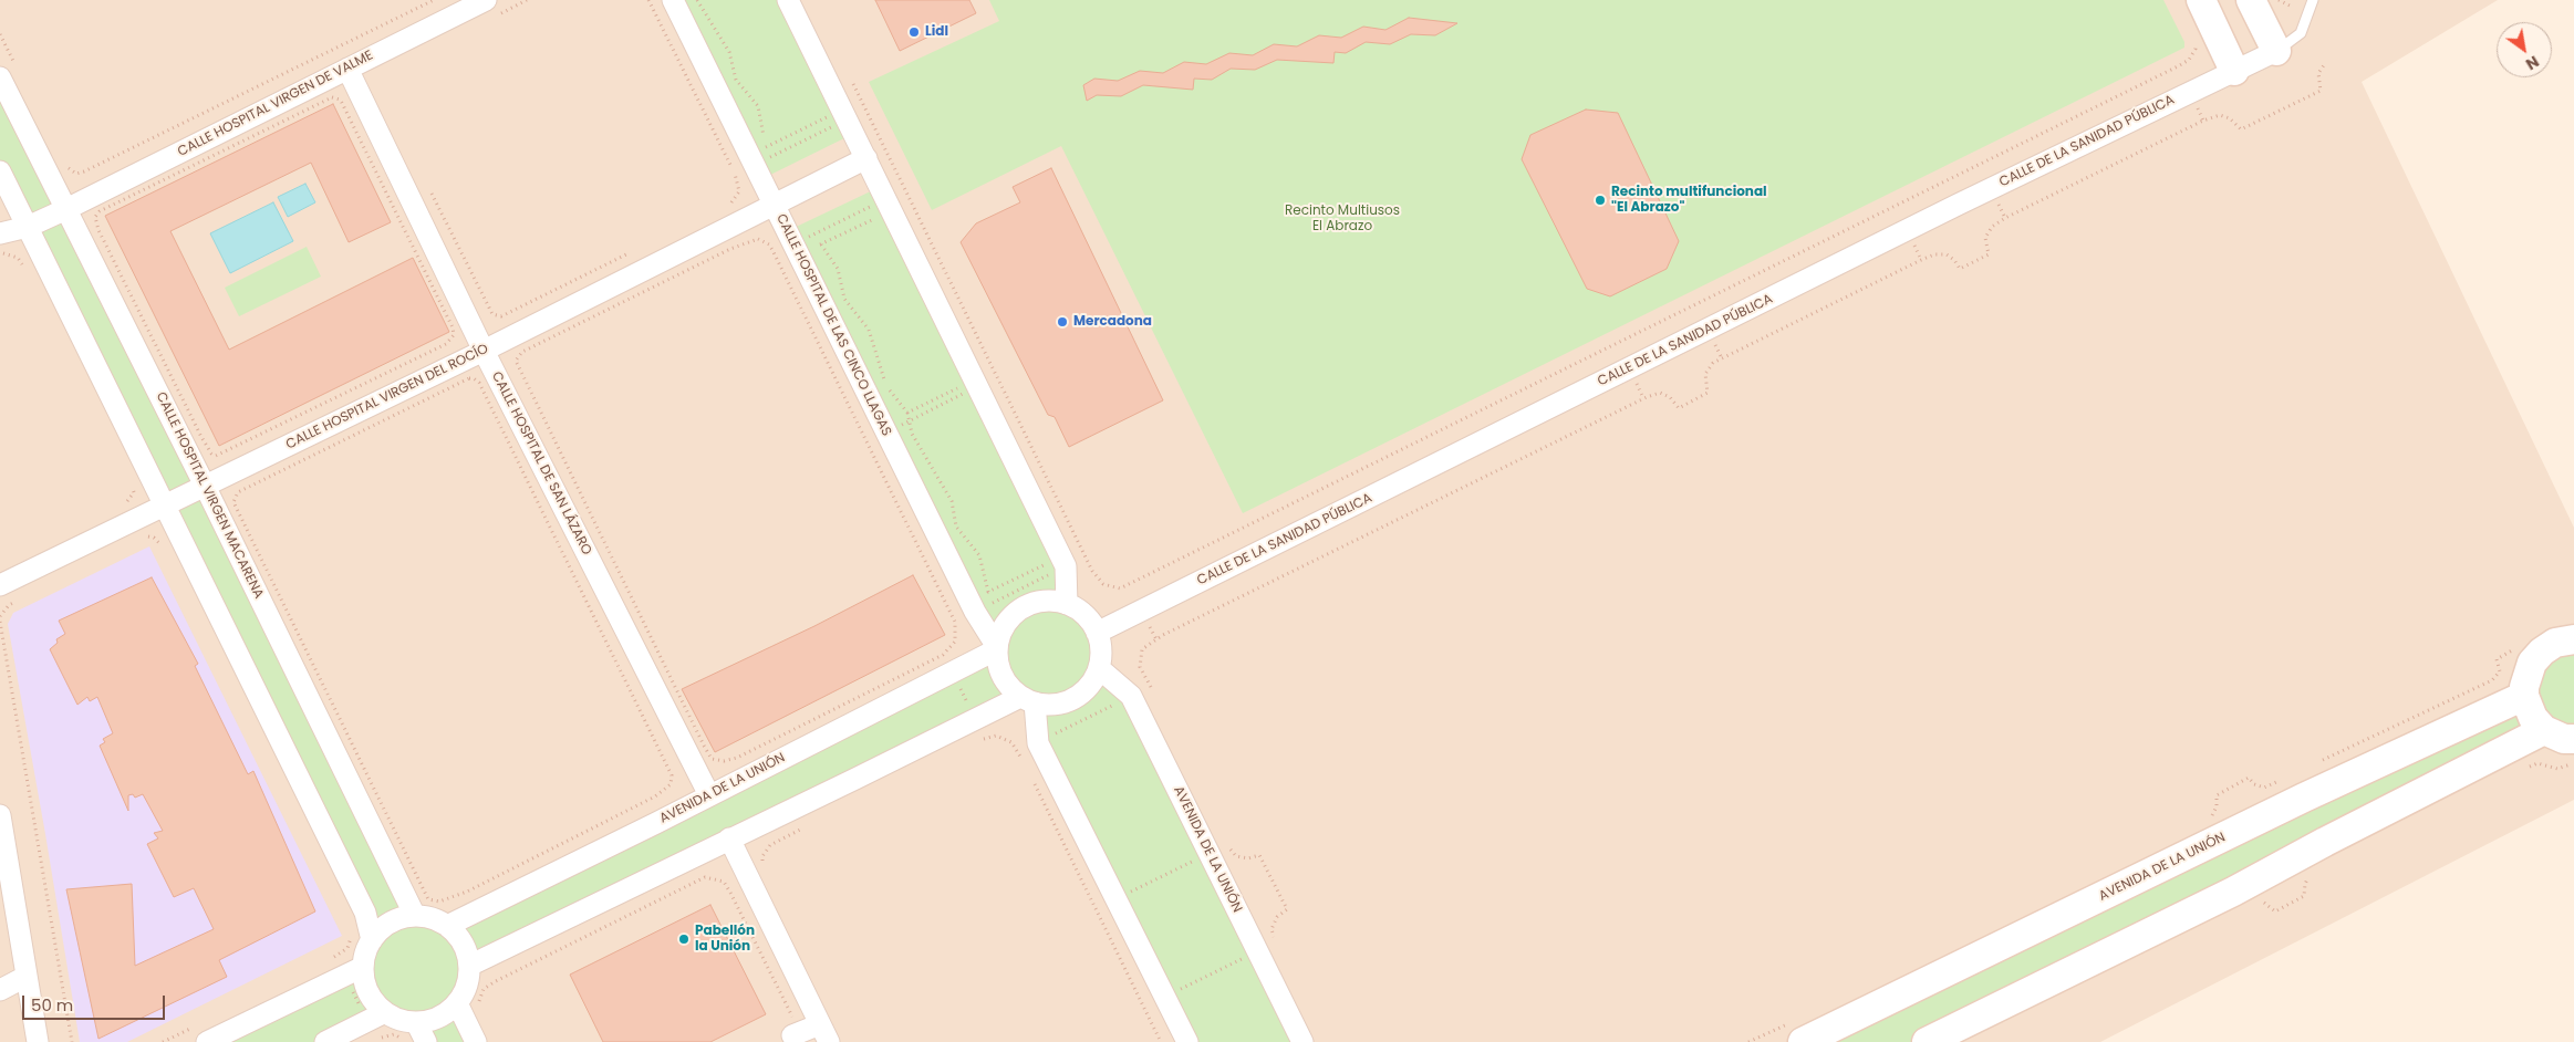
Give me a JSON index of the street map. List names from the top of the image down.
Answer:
{
  "streets": {
    "main road": ["AVENIDA DE LA UNIÓN"],
    "street": [
      "CALLE HOSPITAL VIRGEN DE VALME",
      "CALLE DE LA SANIDAD PÚBLICA",
      "CALLE HOSPITAL DE LAS CINCO LLAGAS",
      "CALLE HOSPITAL VIRGEN DEL ROCÍO",
      "CALLE HOSPITAL DE SAN LÁZARO",
      "CALLE HOSPITAL VIRGEN MACARENA"
    ]
  },
  "crossings": [
    ["CALLE HOSPITAL VIRGEN DE VALME", "CALLE HOSPITAL DE SAN LÁZARO"],
    ["CALLE HOSPITAL VIRGEN DE VALME", "CALLE HOSPITAL VIRGEN MACARENA"],
    ["CALLE DE LA SANIDAD PÚBLICA", "CALLE HOSPITAL DE LAS CINCO LLAGAS"],
    ["CALLE DE LA SANIDAD PÚBLICA", "AVENIDA DE LA UNIÓN"],
    ["CALLE HOSPITAL DE LAS CINCO LLAGAS", "CALLE HOSPITAL VIRGEN DEL ROCÍO"],
    ["CALLE HOSPITAL DE LAS CINCO LLAGAS", "AVENIDA DE LA UNIÓN"],
    ["CALLE HOSPITAL VIRGEN DEL ROCÍO", "CALLE HOSPITAL DE SAN LÁZARO"],
    ["CALLE HOSPITAL VIRGEN DEL ROCÍO", "CALLE HOSPITAL VIRGEN MACARENA"],
    ["CALLE HOSPITAL DE SAN LÁZARO", "AVENIDA DE LA UNIÓN"],
    ["CALLE HOSPITAL VIRGEN MACARENA", "AVENIDA DE LA UNIÓN"]
  ],
  "parks": ["Recinto Multiusos El Abrazo"],
  "places": [
    "Lidl",
    "Recinto multifuncional \"El Abrazo\"",
    "Mercadona",
    "Pabellón la Unión"
  ],
  "scale_bar": "50 m",
  "north": "bottom right"
}
